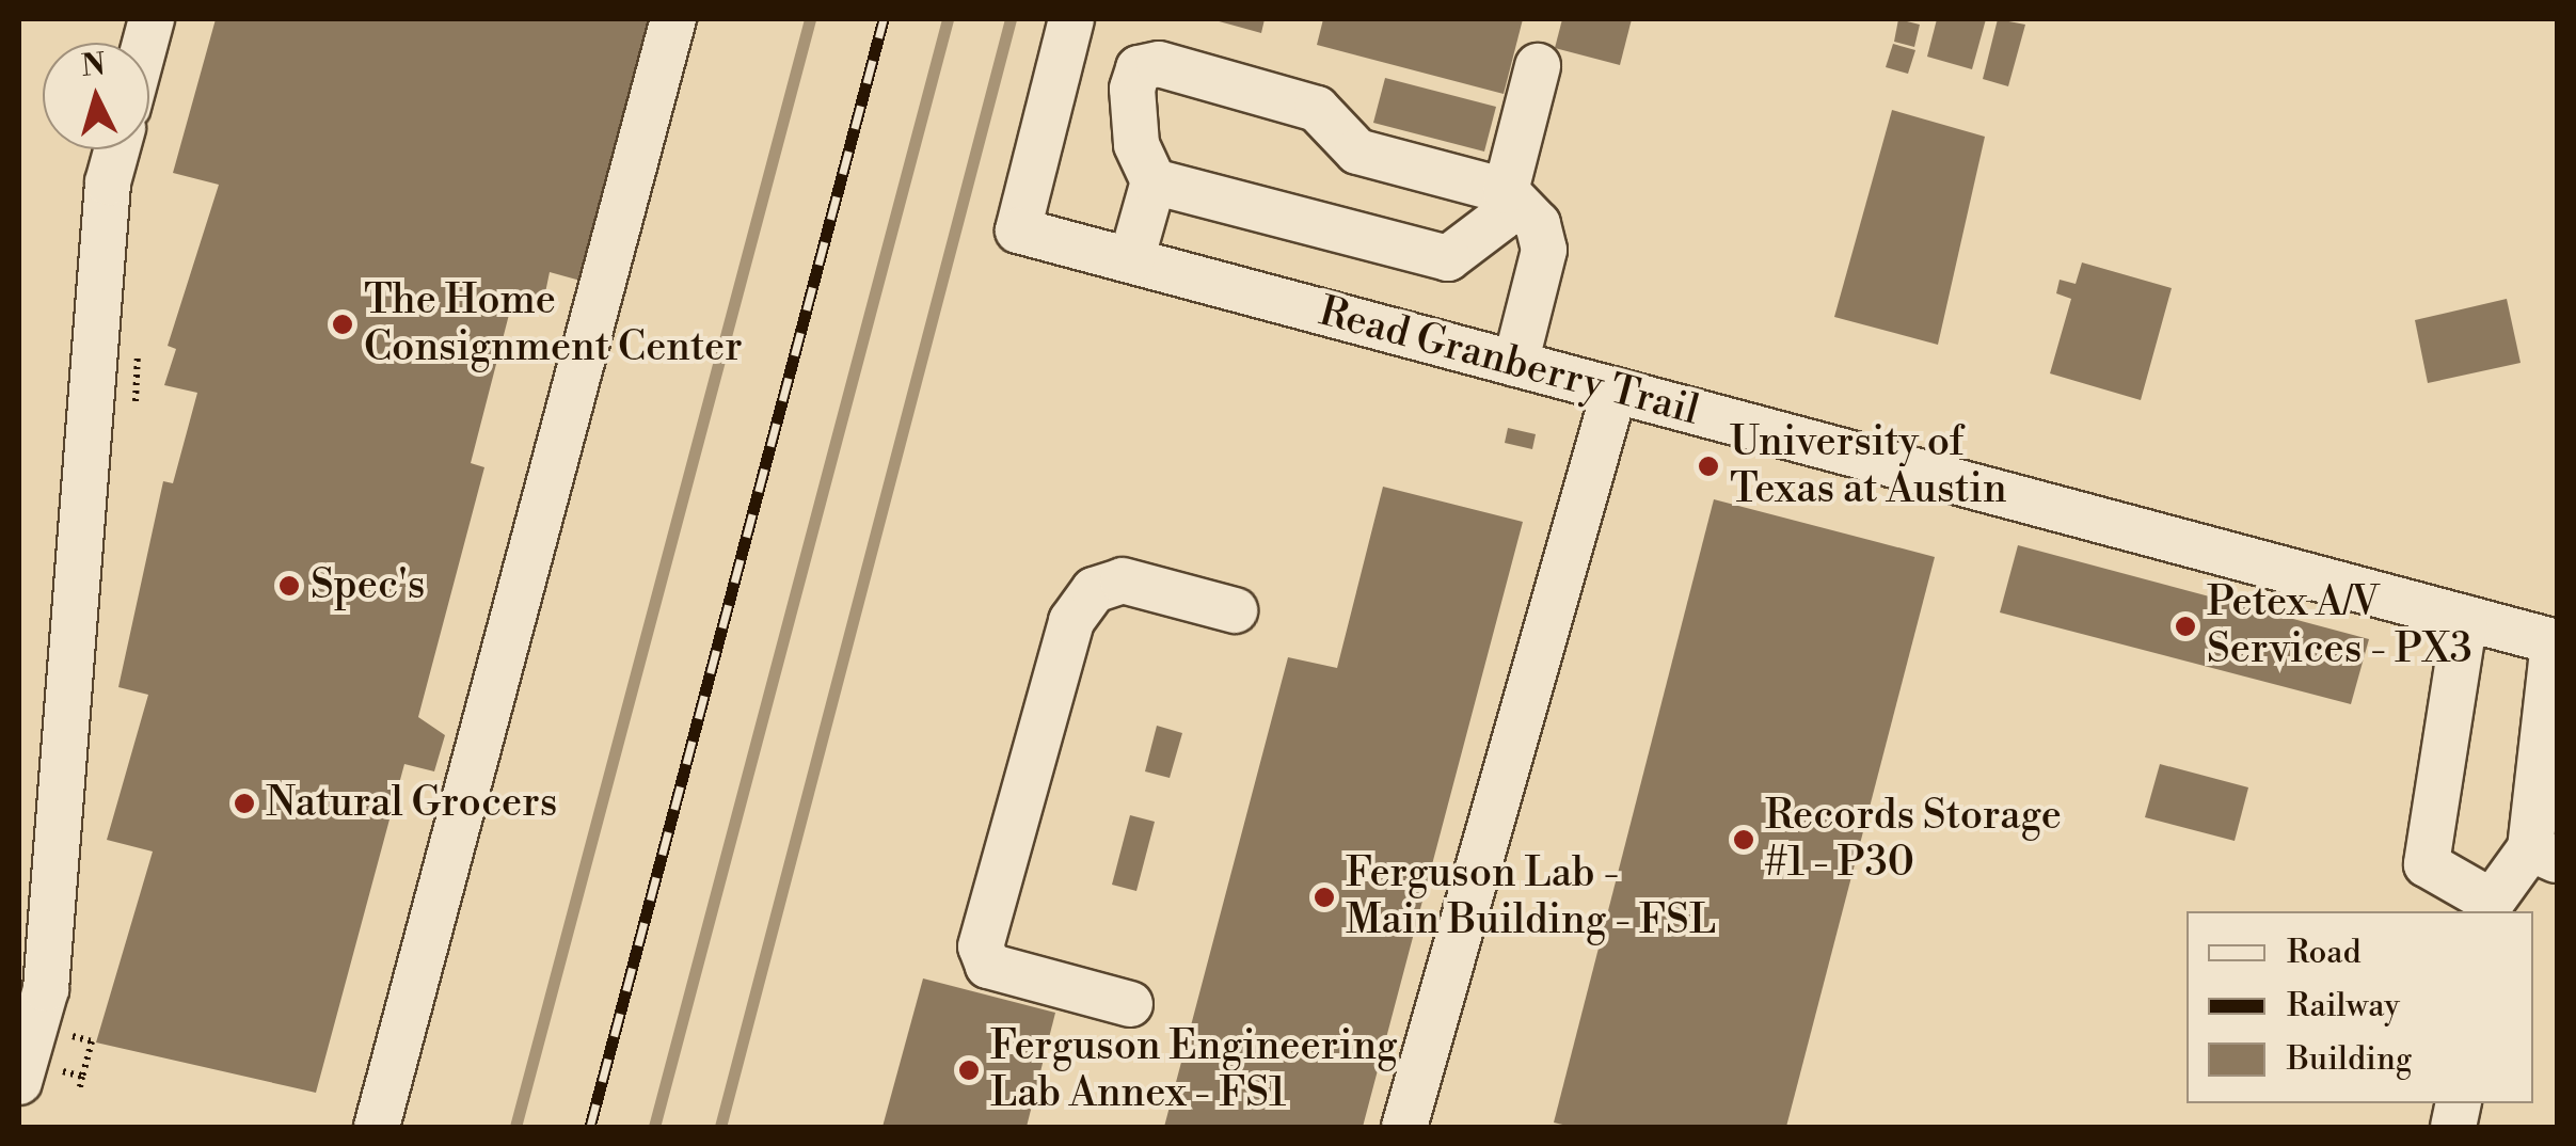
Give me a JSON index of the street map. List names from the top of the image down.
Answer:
{
  "streets": {
    "street": ["Read Granberry Trail"]
  },
  "places": [
    "The Home Consignment Center",
    "University of Texas at Austin",
    "Spec's",
    "Petex A/V Services - PX3",
    "Natural Grocers",
    "Records Storage #1 - P30",
    "Ferguson Lab - Main Building - FSL",
    "Ferguson Engineering Lab Annex - FS1"
  ],
  "legend": ["Road", "Railway", "Building"],
  "north": "top"
}
